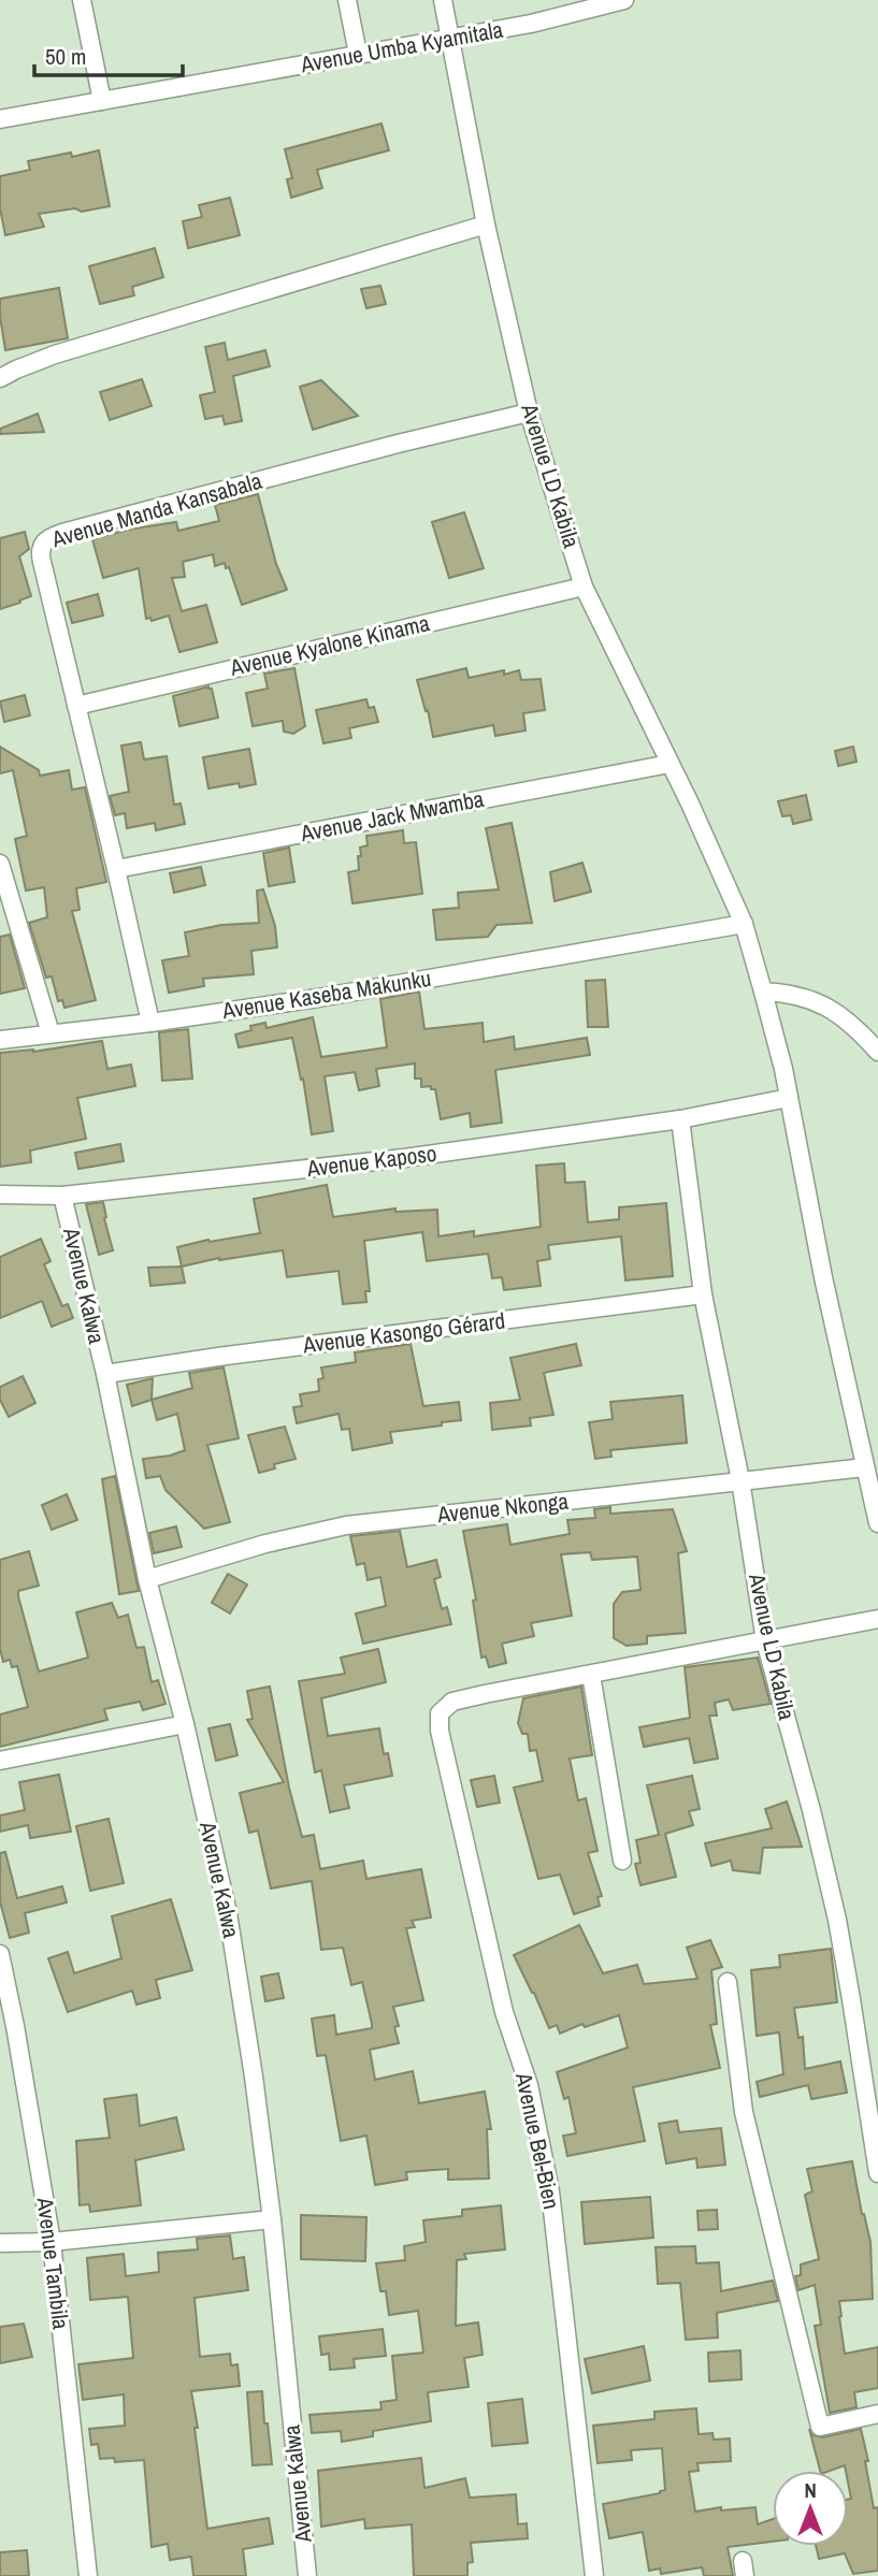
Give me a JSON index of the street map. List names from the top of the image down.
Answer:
{
  "streets": {
    "street": [
      "Avenue Umba Kyamitala",
      "Avenue LD Kabila",
      "Avenue Manda Kansabala",
      "Avenue Kyalone Kinama",
      "Avenue Jack Mwamba",
      "Avenue Kaseba Makunku",
      "Avenue Kaposo",
      "Avenue Kalwa",
      "Avenue Kasongo Gérard",
      "Avenue Nkonga",
      "Avenue Bel-Bien",
      "Avenue Tambila"
    ]
  },
  "crossings": [
    ["Avenue Umba Kyamitala", "Avenue LD Kabila"],
    ["Avenue LD Kabila", "Avenue Manda Kansabala"],
    ["Avenue LD Kabila", "Avenue Kyalone Kinama"],
    ["Avenue LD Kabila", "Avenue Jack Mwamba"],
    ["Avenue LD Kabila", "Avenue Kaseba Makunku"],
    ["Avenue LD Kabila", "Avenue Kaposo"],
    ["Avenue LD Kabila", "Avenue Kasongo Gérard"],
    ["Avenue LD Kabila", "Avenue Nkonga"],
    ["Avenue Manda Kansabala", "Avenue Kyalone Kinama"],
    ["Avenue Manda Kansabala", "Avenue Jack Mwamba"],
    ["Avenue Manda Kansabala", "Avenue Kaseba Makunku"],
    ["Avenue Kaposo", "Avenue Kalwa"],
    ["Avenue Kalwa", "Avenue Kasongo Gérard"],
    ["Avenue Kalwa", "Avenue Nkonga"]
  ],
  "scale_bar": "50 m",
  "north": "top"
}
